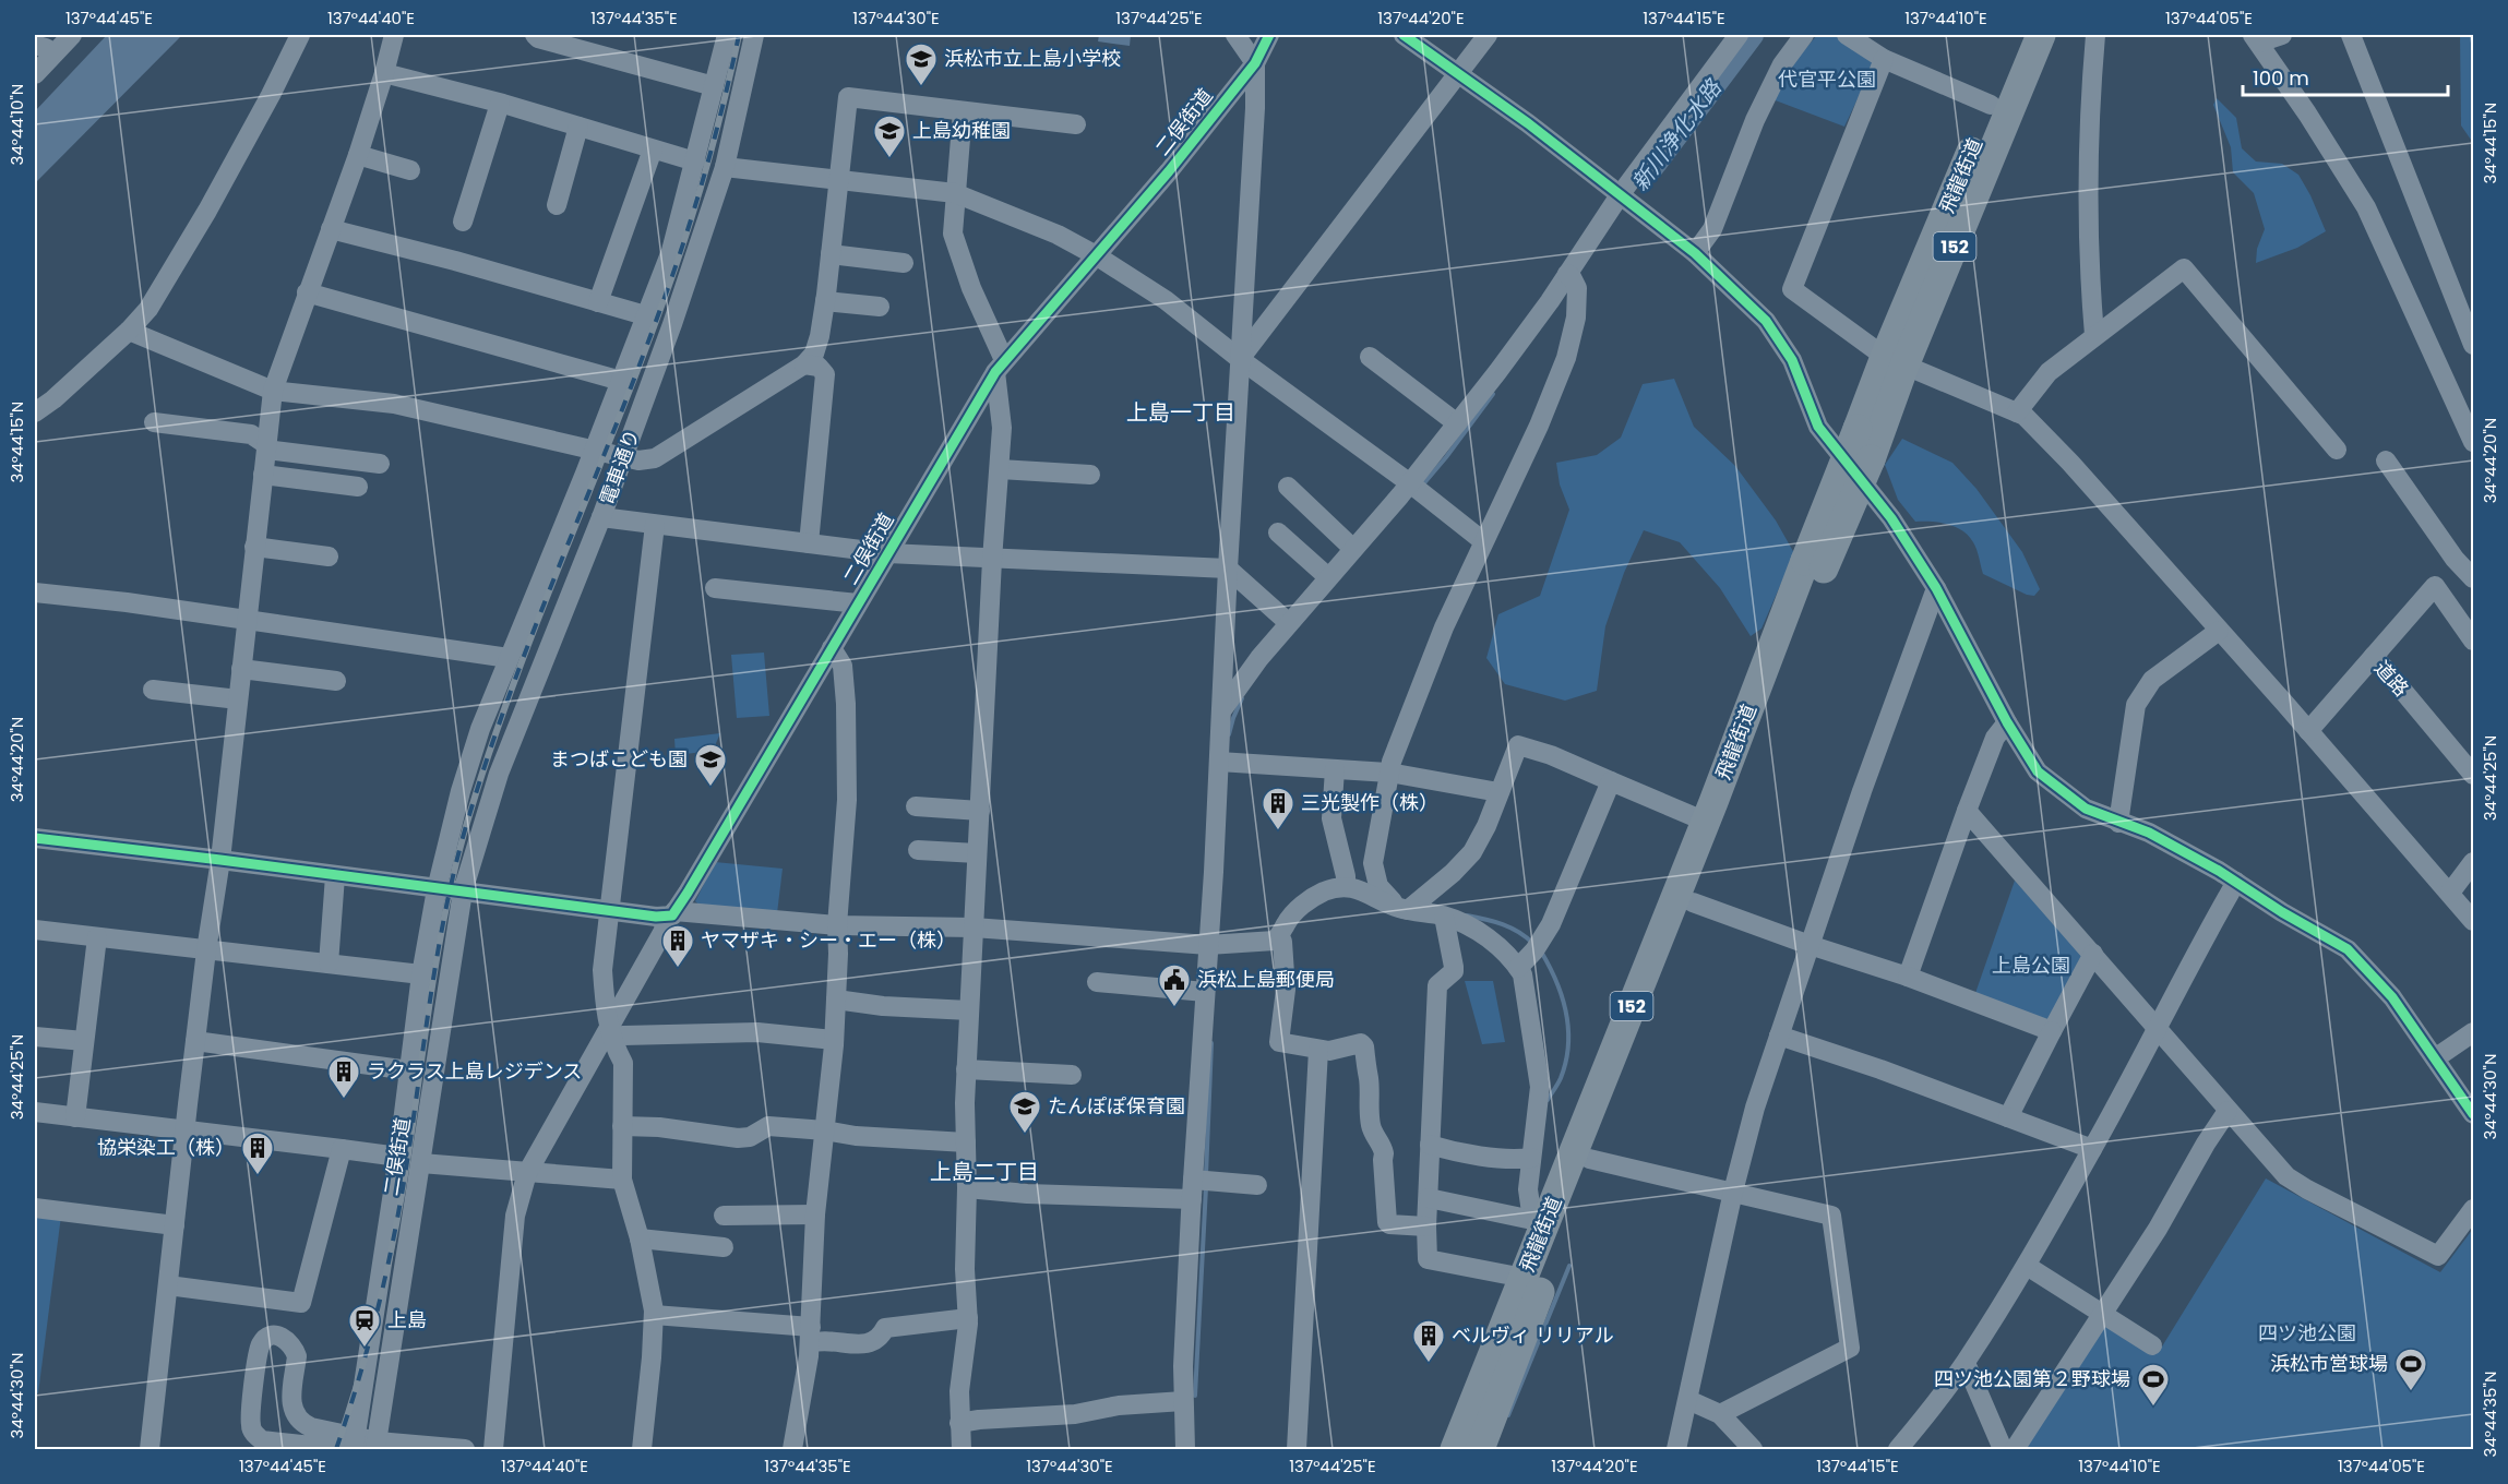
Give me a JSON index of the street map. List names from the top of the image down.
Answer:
{
  "streets": {
    "highway": ["飛龍街道", "152"],
    "street": ["二俣街道", "電車通り", "道路"]
  },
  "crossings": [
    ["二俣街道", "電車通り"]
  ],
  "districts": ["上島一丁目", "上島二丁目"],
  "water": ["新川浄化水路"],
  "parks": ["代官平公園", "上島公園", "四ツ池公園"],
  "places": {
    "school or university": [
      "浜松市立上島小学校",
      "上島幼稚園",
      "まつばこども園",
      "たんぽぽ保育園"
    ],
    "building": [
      "三光製作（株）",
      "ヤマザキ・シー・エー（株）",
      "ラクラス上島レジデンス",
      "協栄染工（株）",
      "ベルヴィ リリアル"
    ],
    "public building": ["浜松上島郵便局"],
    "station": ["上島"],
    "sports": ["浜松市営球場", "四ツ池公園第２野球場"]
  },
  "scale_bar": "100 m",
  "coordinates": [
    "137°44'45\"E",
    "137°44'40\"E",
    "137°44'35\"E",
    "137°44'30\"E",
    "137°44'25\"E",
    "137°44'20\"E",
    "137°44'15\"E",
    "137°44'10\"E",
    "137°44'05\"E",
    "34°44'10\"N",
    "34°44'15\"N",
    "34°44'20\"N",
    "34°44'25\"N",
    "34°44'30\"N",
    "34°44'35\"N"
  ]
}
